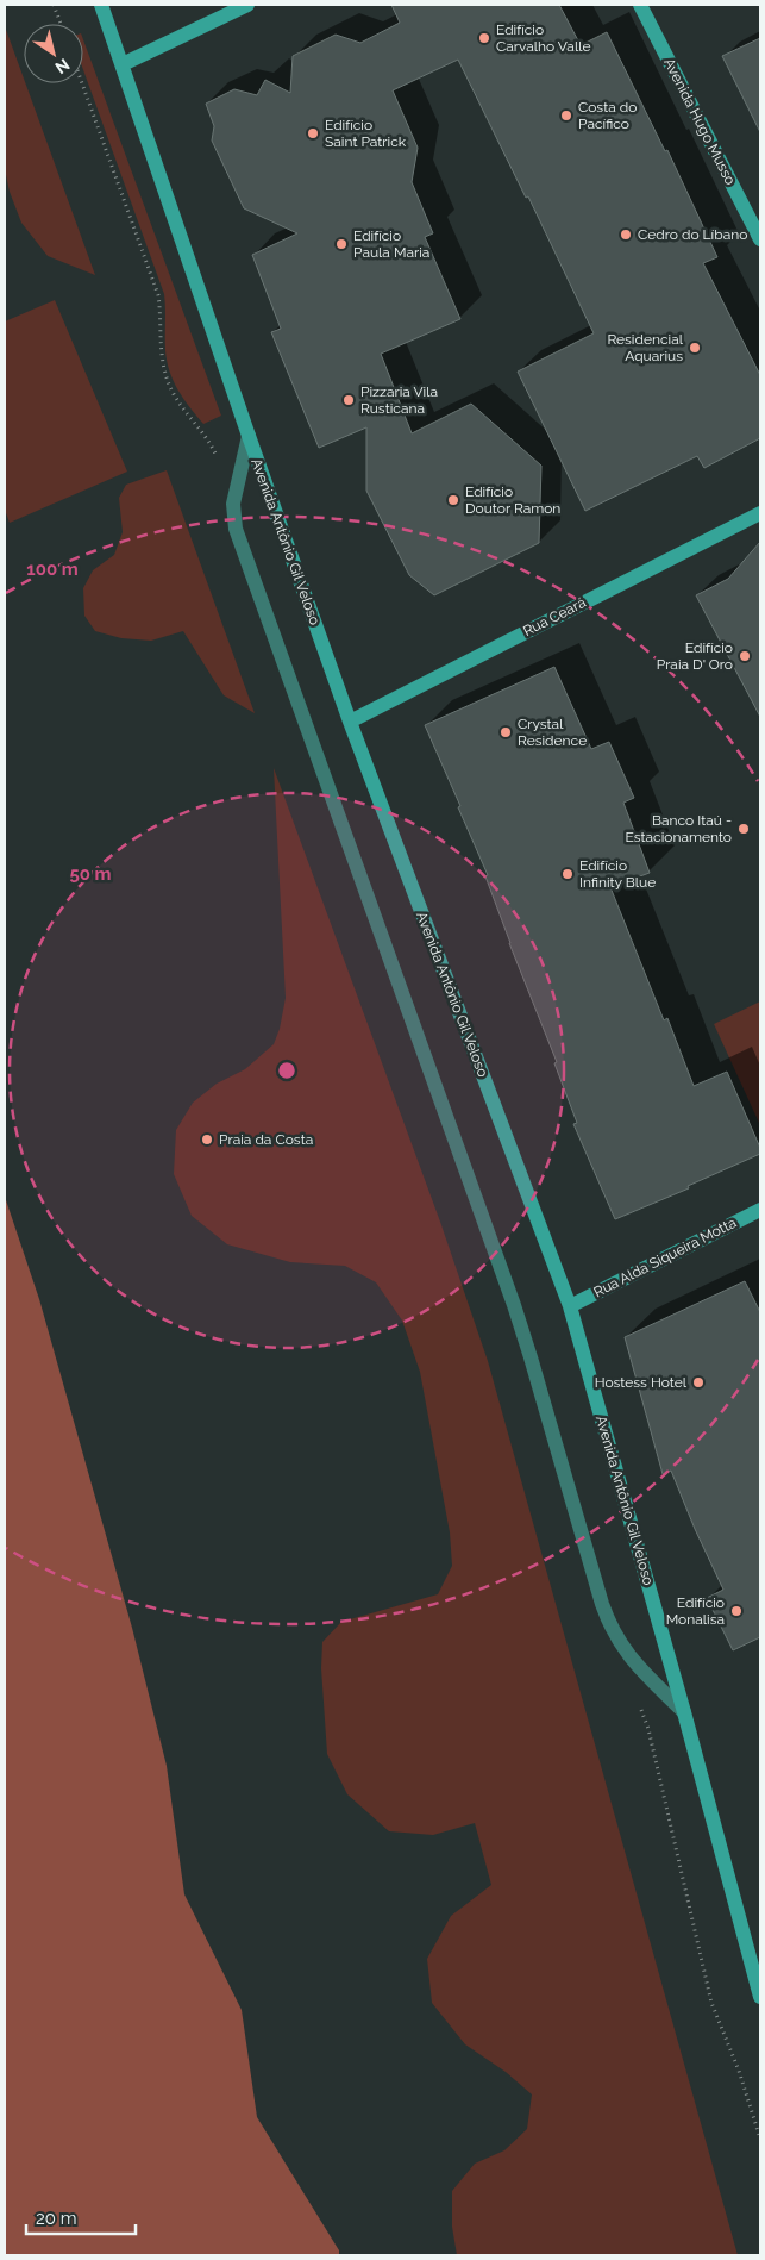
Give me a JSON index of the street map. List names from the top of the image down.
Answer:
{
  "streets": {
    "main road": [
      "Avenida Hugo Musso",
      "Avenida Antônio Gil Veloso",
      "Rua Ceará",
      "Rua Alda Siqueira Motta"
    ]
  },
  "crossings": [
    ["Avenida Antônio Gil Veloso", "Rua Ceará"],
    ["Avenida Antônio Gil Veloso", "Rua Alda Siqueira Motta"]
  ],
  "places": [
    "Edifício Carvalho Valle",
    "Costa do Pacífico",
    "Edifício Saint Patrick",
    "Cedro do Líbano",
    "Edifício Paula Maria",
    "Residencial Aquarius",
    "Pizzaria Vila Rusticana",
    "Edifício Doutor Ramon",
    "Edifício Praia D' Oro",
    "Crystal Residence",
    "Banco Itaú - Estacionamento",
    "Edifício Infinity Blue",
    "Praia da Costa",
    "Hostess Hotel",
    "Edifício Monalisa"
  ],
  "scale_bar": "20 m",
  "north": "bottom right",
  "rings": ["100 m", "50 m"]
}
